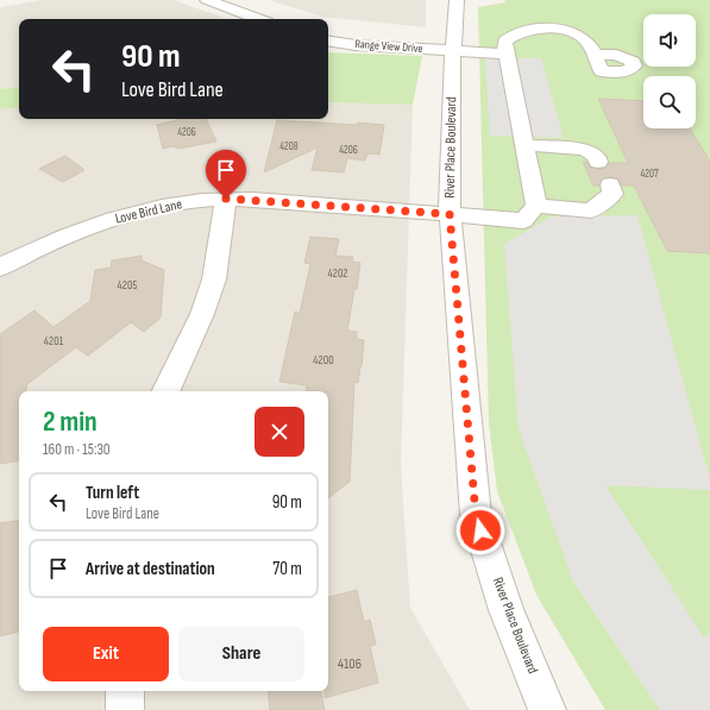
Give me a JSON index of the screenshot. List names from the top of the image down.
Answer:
{
  "streets": {
    "street": ["Range View Drive", "River Place Boulevard", "Love Bird Lane"]
  },
  "crossings": [
    ["Range View Drive", "River Place Boulevard"],
    ["River Place Boulevard", "Love Bird Lane"]
  ],
  "house_numbers": [
    "4206",
    "4208",
    "4206",
    "4207",
    "4202",
    "4205",
    "4201",
    "4200",
    "4106"
  ],
  "page": {
    "turn": ["90 m", "Love Bird Lane"],
    "heading": ["2 min", "160 m · 15:30"],
    "list": [
      {
        "name": "Turn left",
        "note": "Love Bird Lane",
        "value": "90 m"
      },
      {
        "name": "Arrive at destination",
        "value": "70 m"
      }
    ],
    "buttons": ["Exit", "Share"]
  }
}
